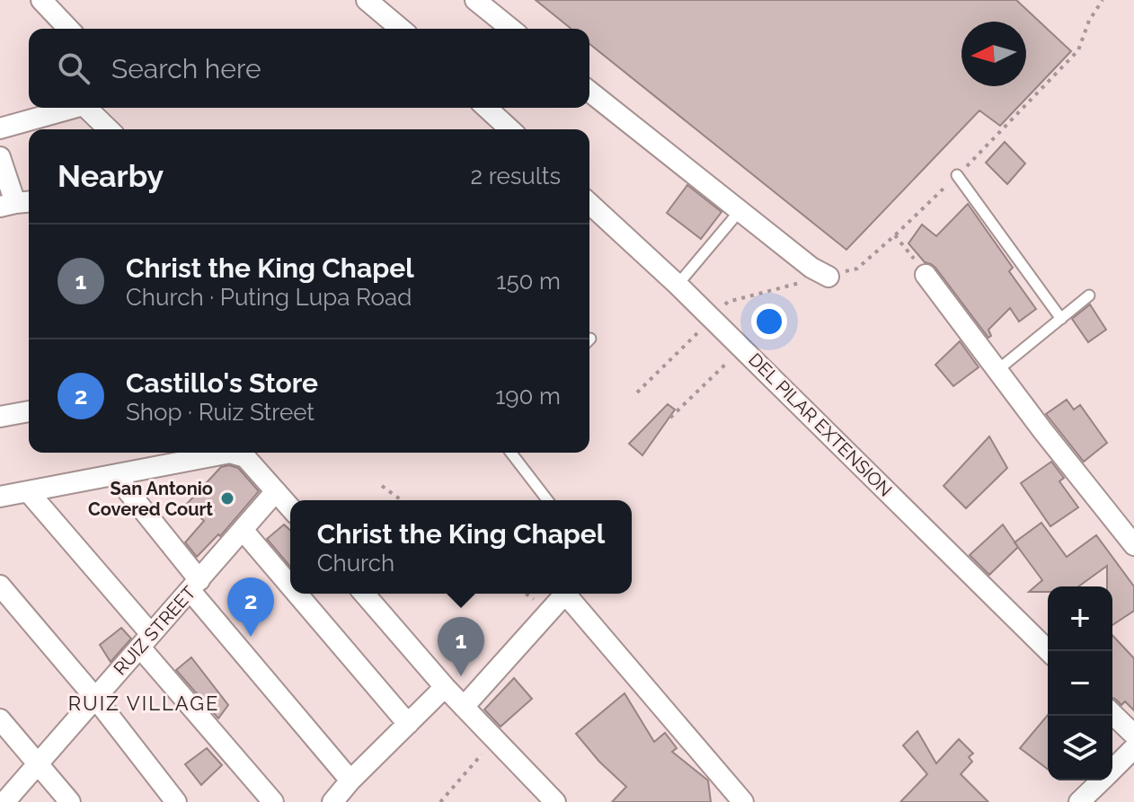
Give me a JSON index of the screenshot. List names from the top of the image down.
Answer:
{
  "streets": {
    "street": ["DEL PILAR EXTENSION", "RUIZ STREET"]
  },
  "districts": ["RUIZ VILLAGE"],
  "places": ["San Antonio Covered Court"],
  "north": "left",
  "page": {
    "search": "Search here",
    "heading": ["Nearby", "2 results"],
    "list": [
      {
        "mark": "1",
        "name": "Christ the King Chapel",
        "note": "Church · Puting Lupa Road",
        "value": "150 m"
      },
      {
        "mark": "2",
        "name": "Castillo's Store",
        "note": "Shop · Ruiz Street",
        "value": "190 m"
      }
    ],
    "popup": ["Christ the King Chapel", "Church"],
    "pins": ["2", "1"],
    "map_buttons": ["+", "−"]
  }
}
